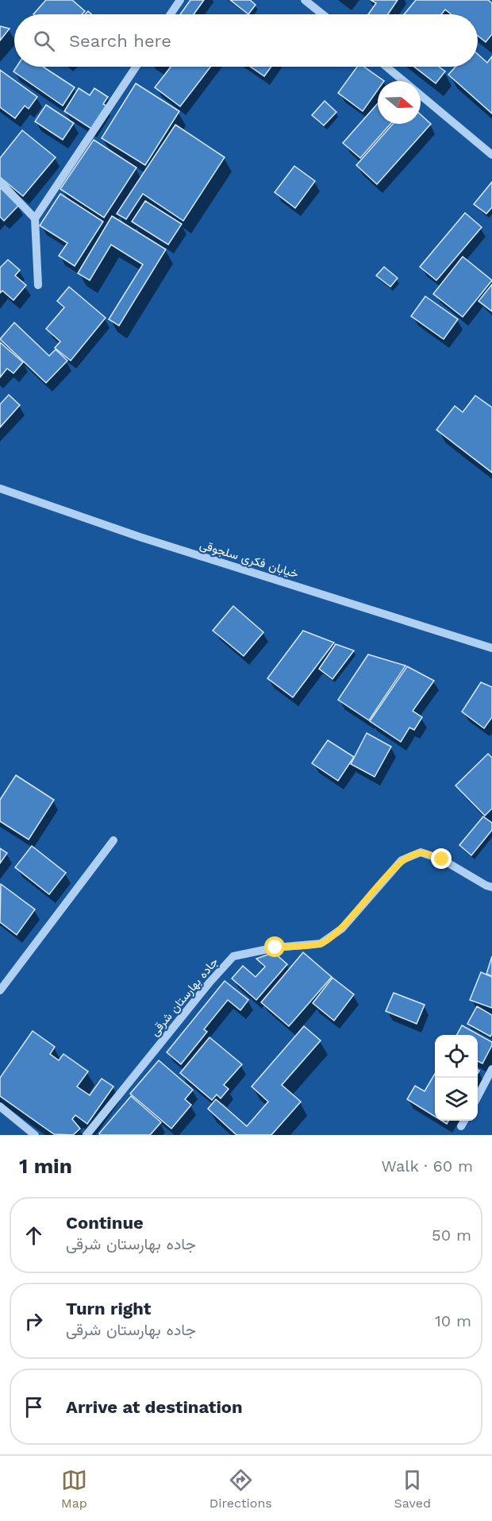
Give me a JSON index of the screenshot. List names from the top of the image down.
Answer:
{
  "streets": {
    "street": ["خیابان فکری سلجوقی", "جاده بهارستان شرقی"]
  },
  "north": "right",
  "page": {
    "search": "Search here",
    "heading": ["1 min", "Walk · 60 m"],
    "list": [
      ["Continue", "جاده بهارستان شرقی", "50 m"],
      ["Turn right", "جاده بهارستان شرقی", "10 m"],
      "Arrive at destination"
    ],
    "nav": ["Map", "Directions", "Saved"]
  }
}
